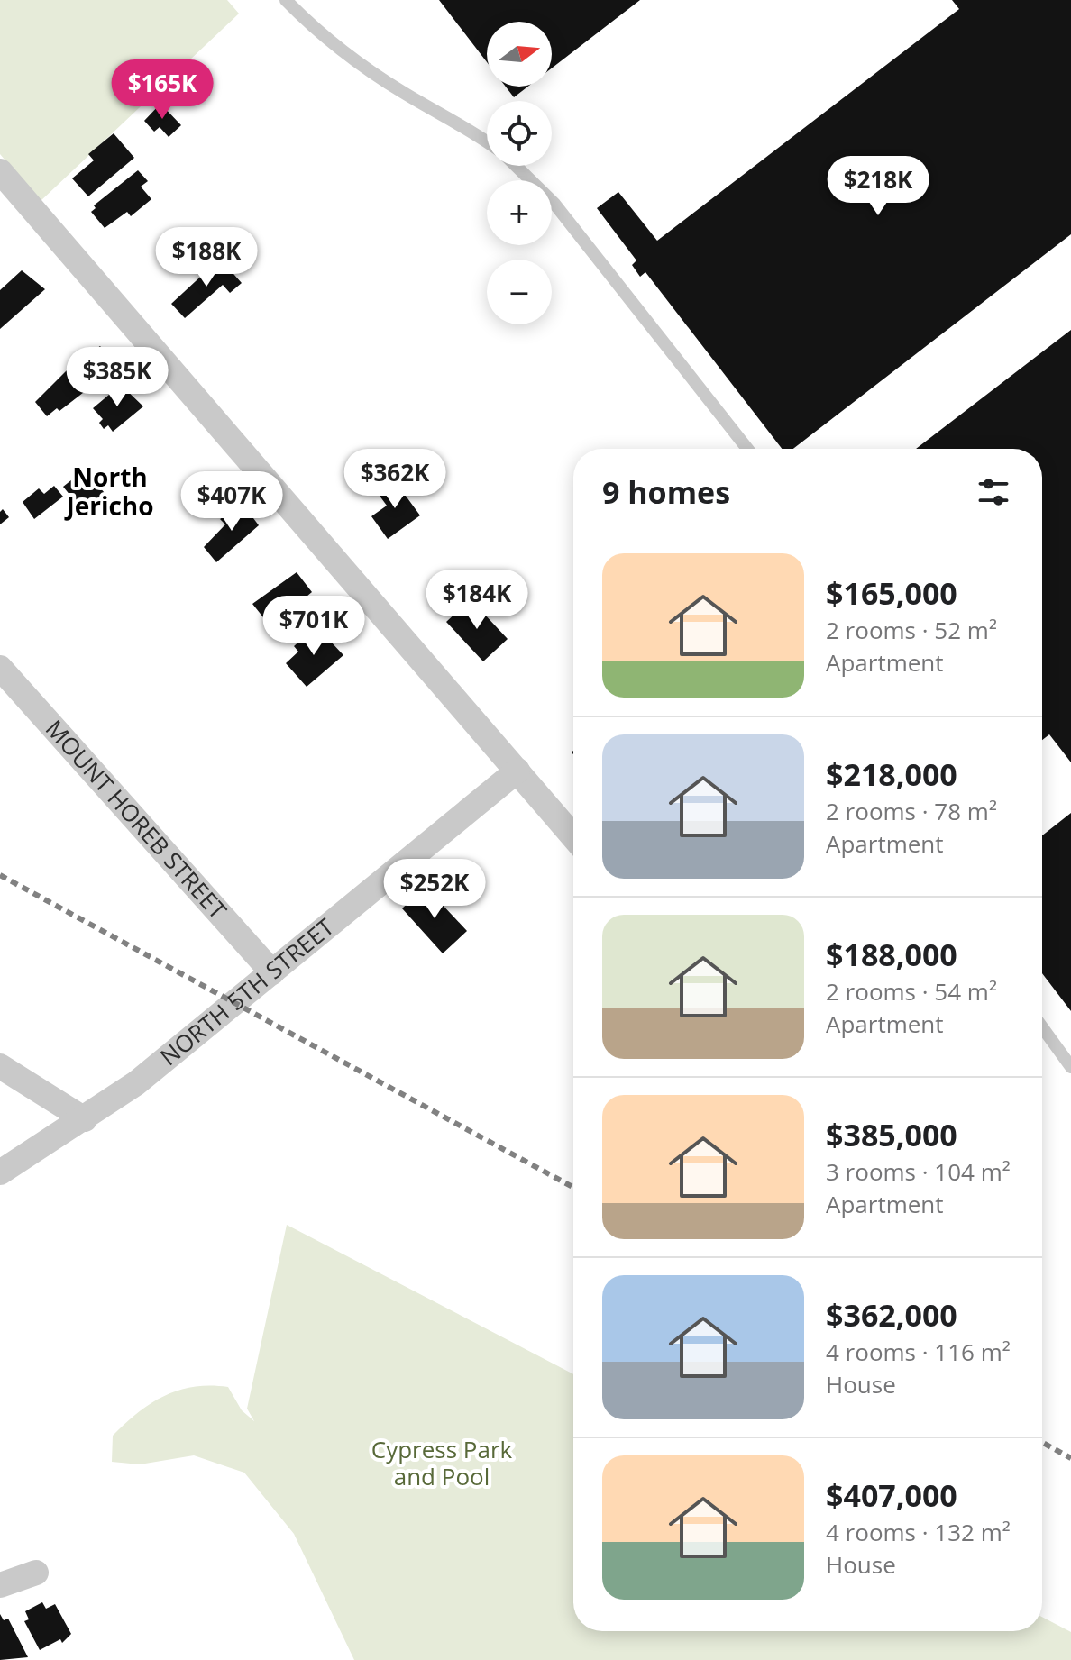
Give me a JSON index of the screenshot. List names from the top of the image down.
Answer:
{
  "streets": {
    "street": ["MOUNT HOREB STREET", "NORTH 5TH STREET"]
  },
  "crossings": [
    ["MOUNT HOREB STREET", "NORTH 5TH STREET"]
  ],
  "districts": ["North Jericho"],
  "parks": ["Cypress Park and Pool"],
  "north": "right",
  "page": {
    "map_buttons": ["+", "−"],
    "price": [
      "$165K",
      "$218K",
      "$188K",
      "$385K",
      "$362K",
      "$407K",
      "$184K",
      "$701K",
      "$252K"
    ],
    "heading": "9 homes",
    "list": [
      {
        "name": "$165,000",
        "note": "2 rooms · 52 m² · Apartment"
      },
      {
        "name": "$218,000",
        "note": "2 rooms · 78 m² · Apartment"
      },
      {
        "name": "$188,000",
        "note": "2 rooms · 54 m² · Apartment"
      },
      {
        "name": "$385,000",
        "note": "3 rooms · 104 m² · Apartment"
      },
      {
        "name": "$362,000",
        "note": "4 rooms · 116 m² · House"
      },
      {
        "name": "$407,000",
        "note": "4 rooms · 132 m² · House"
      }
    ]
  }
}
